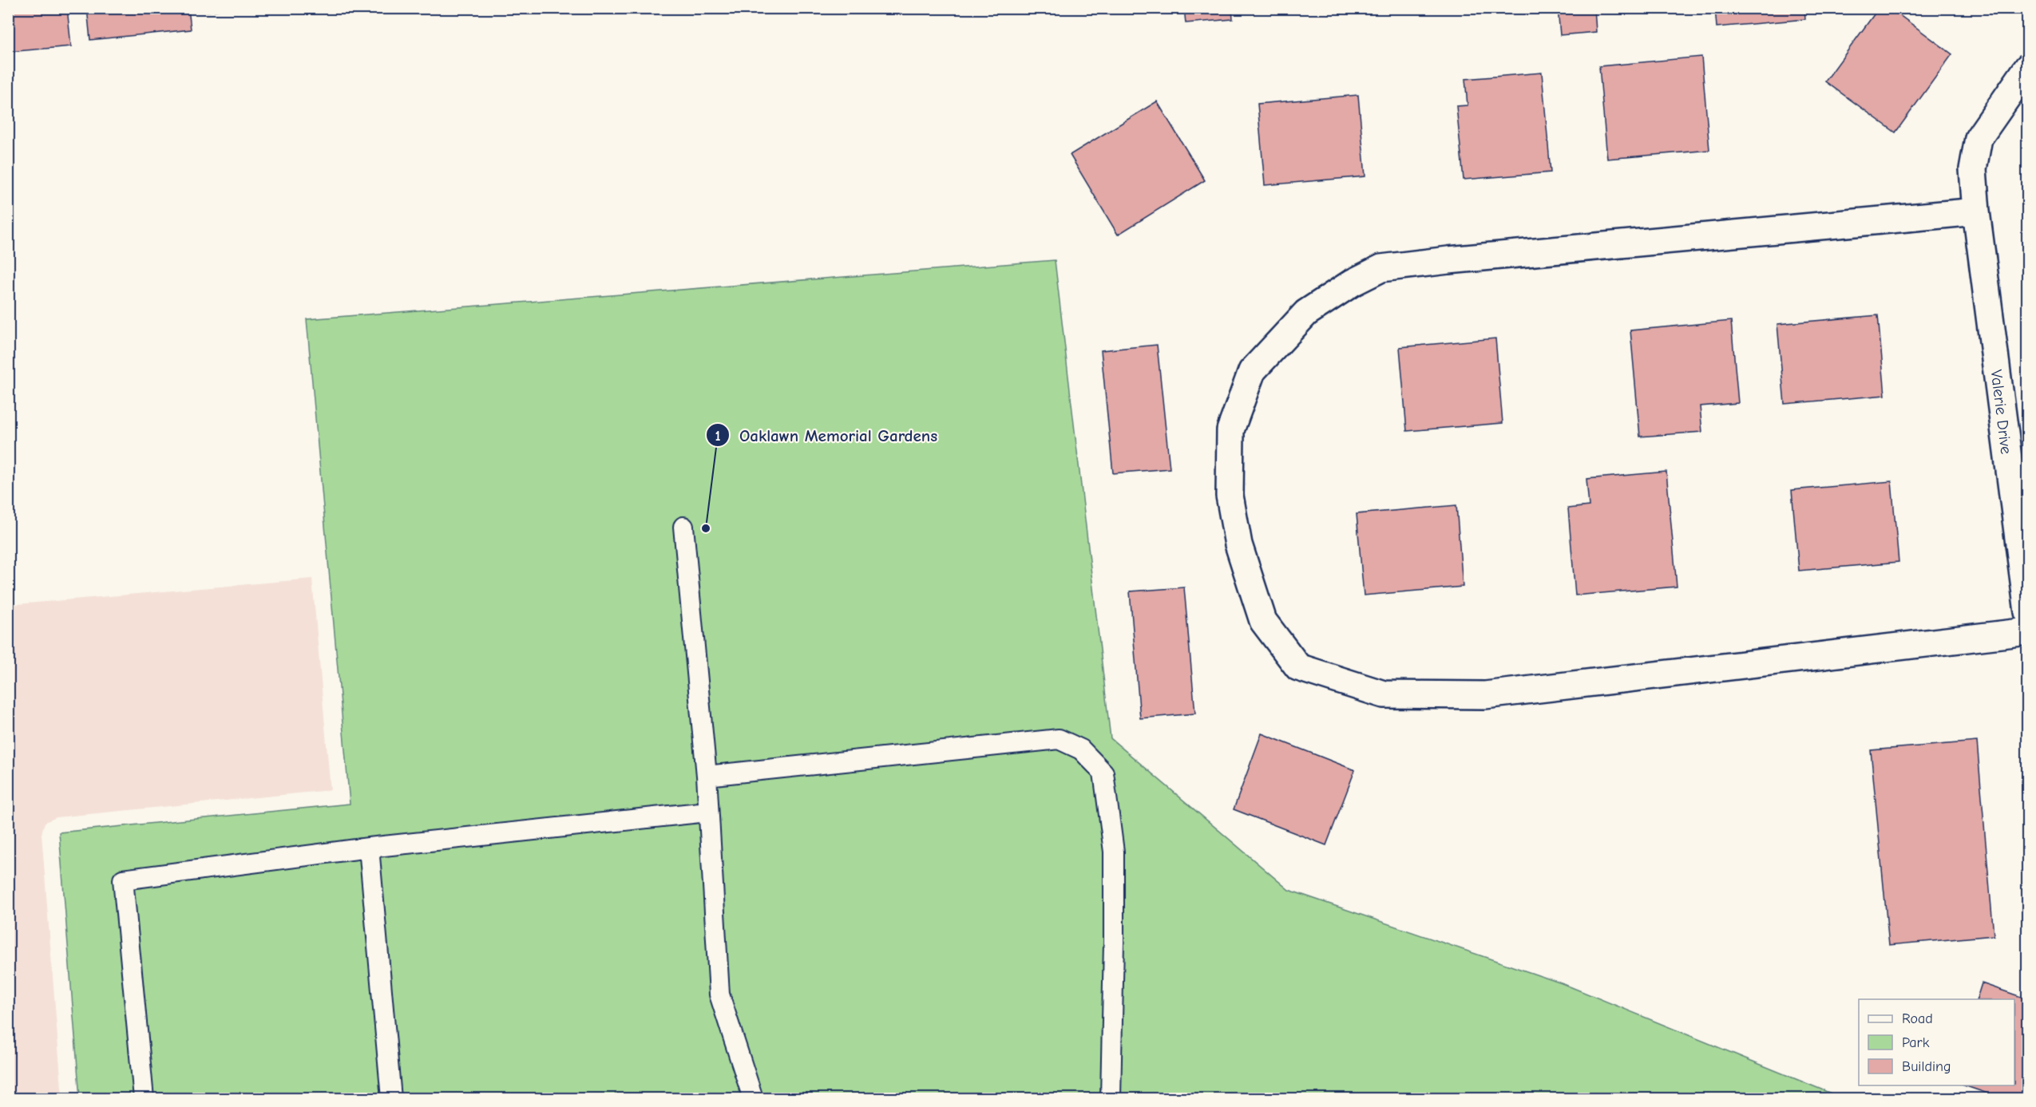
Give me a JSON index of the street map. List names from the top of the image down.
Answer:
{
  "streets": {
    "street": ["Valerie Drive"]
  },
  "places": ["Oaklawn Memorial Gardens"],
  "legend": ["Road", "Park", "Building"]
}
